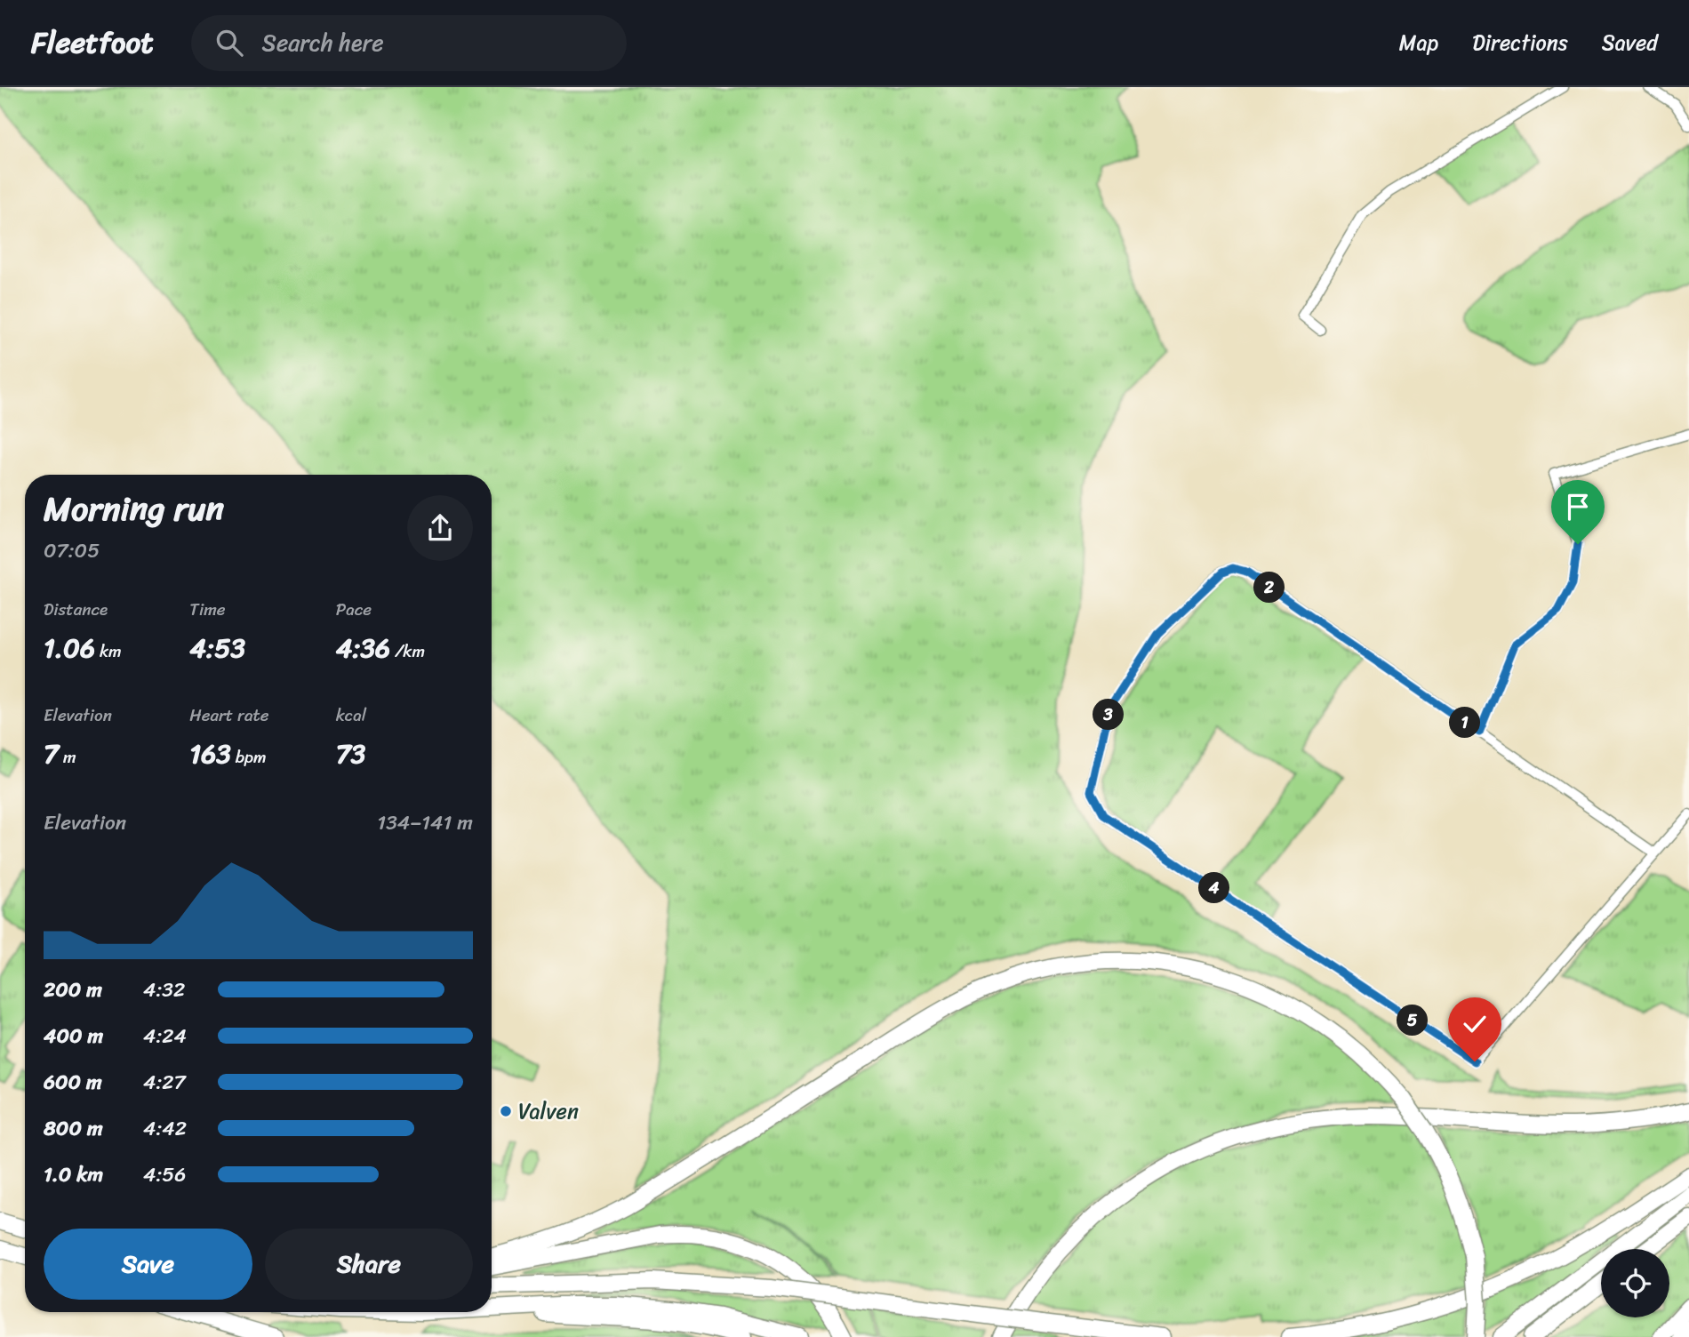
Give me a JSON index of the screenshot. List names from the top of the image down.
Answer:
{
  "places": ["Valven"],
  "page": {
    "header": "Fleetfoot",
    "search": "Search here",
    "nav": ["Map", "Directions", "Saved"],
    "heading": ["Morning run", "07:05"],
    "pins": [
      "2",
      "3",
      "1",
      "4",
      "5"
    ],
    "stats": [
      ["Distance", "1.06 km"],
      ["Time", "4:53"],
      ["Pace", "4:36 /km"],
      ["Elevation", "7 m"],
      ["Heart rate", "163 bpm"],
      ["kcal", "73"]
    ],
    "chart": ["Elevation", "134–141 m"],
    "list": [
      {
        "name": "200 m",
        "note": "4:32"
      },
      {
        "name": "400 m",
        "note": "4:24"
      },
      {
        "name": "600 m",
        "note": "4:27"
      },
      {
        "name": "800 m",
        "note": "4:42"
      },
      {
        "name": "1.0 km",
        "note": "4:56"
      }
    ],
    "buttons": ["Save", "Share"]
  }
}
